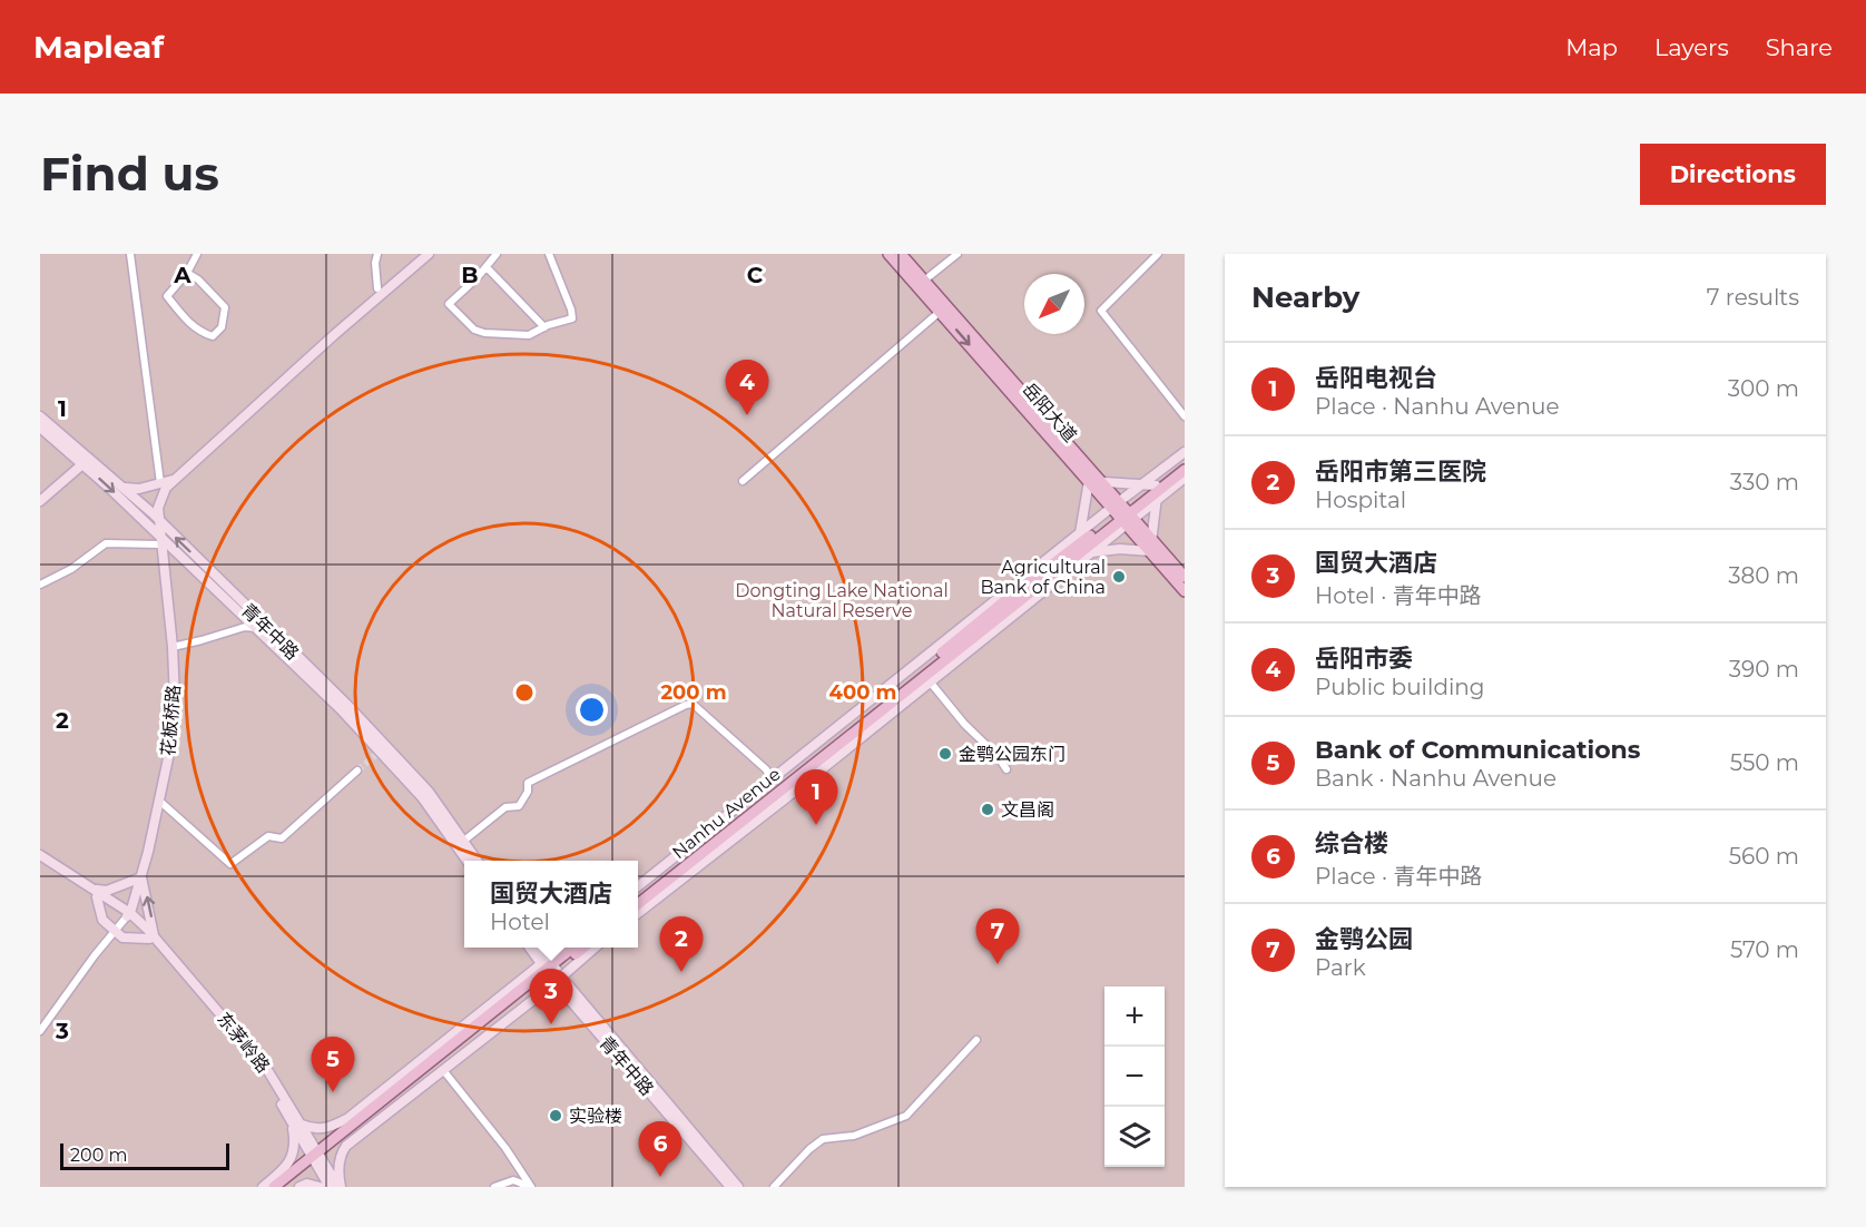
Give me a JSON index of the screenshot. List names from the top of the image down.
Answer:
{
  "streets": {
    "main road": [
      "岳阳大道",
      "青年中路",
      "花板桥路",
      "Nanhu Avenue",
      "东茅岭路"
    ]
  },
  "crossings": [
    ["岳阳大道", "Nanhu Avenue"],
    ["青年中路", "花板桥路"],
    ["花板桥路", "东茅岭路"]
  ],
  "parks": ["Dongting Lake National Natural Reserve"],
  "places": [
    "Agricultural Bank of China",
    "金鹗公园东门",
    "文昌阁",
    "实验楼"
  ],
  "scale_bar": "200 m",
  "north": "bottom left",
  "page": {
    "header": "Mapleaf",
    "nav": ["Map", "Layers", "Share"],
    "buttons": "Directions",
    "title": "Find us",
    "heading": ["Nearby", "7 results"],
    "list": [
      {
        "mark": "1",
        "name": "岳阳电视台",
        "note": "Place · Nanhu Avenue",
        "value": "300 m"
      },
      {
        "mark": "2",
        "name": "岳阳市第三医院",
        "note": "Hospital",
        "value": "330 m"
      },
      {
        "mark": "3",
        "name": "国贸大酒店",
        "note": "Hotel · 青年中路",
        "value": "380 m"
      },
      {
        "mark": "4",
        "name": "岳阳市委",
        "note": "Public building",
        "value": "390 m"
      },
      {
        "mark": "5",
        "name": "Bank of Communications",
        "note": "Bank · Nanhu Avenue",
        "value": "550 m"
      },
      {
        "mark": "6",
        "name": "综合楼",
        "note": "Place · 青年中路",
        "value": "560 m"
      },
      {
        "mark": "7",
        "name": "金鹗公园",
        "note": "Park",
        "value": "570 m"
      }
    ],
    "pins": [
      "4",
      "1",
      "7",
      "2",
      "3",
      "5",
      "6"
    ],
    "popup": ["国贸大酒店", "Hotel"],
    "map_buttons": ["+", "−"],
    "scale": "200 m"
  },
  "grid": {
    "columns": ["A", "B", "C"],
    "rows": ["1", "2", "3"]
  },
  "rings": ["200 m", "400 m"]
}
